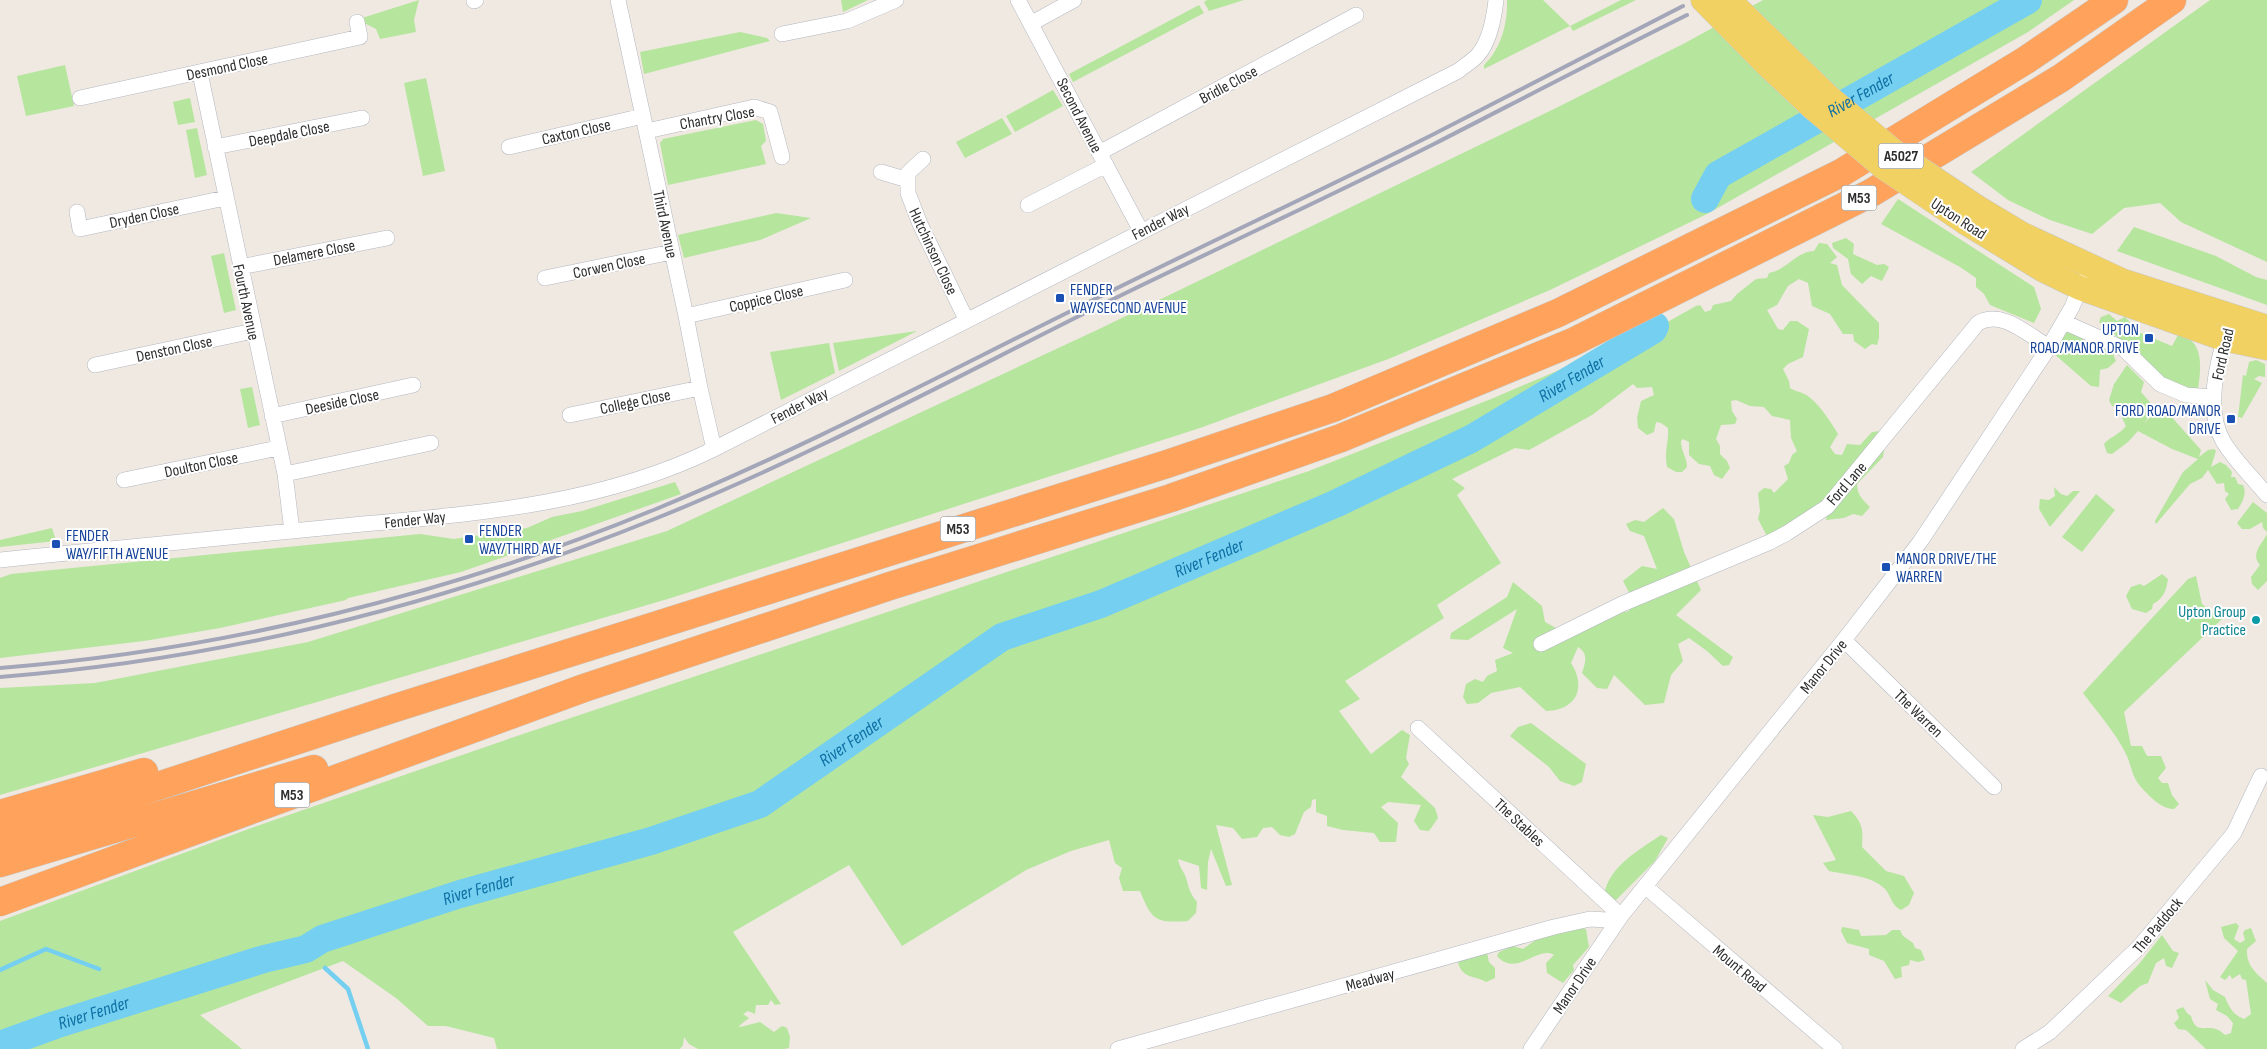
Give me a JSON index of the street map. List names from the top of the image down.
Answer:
{
  "streets": {
    "highway": ["M53"],
    "main road": ["A5027", "Upton Road"],
    "street": [
      "Desmond Close",
      "Bridle Close",
      "Second Avenue",
      "Chantry Close",
      "Caxton Close",
      "Deepdale Close",
      "Dryden Close",
      "Fender Way",
      "Third Avenue",
      "Hutchinson Close",
      "Delamere Close",
      "Corwen Close",
      "Coppice Close",
      "Fourth Avenue",
      "Denston Close",
      "Ford Road",
      "Deeside Close",
      "College Close",
      "Doulton Close",
      "Ford Lane",
      "Manor Drive",
      "The Warren",
      "The Stables",
      "The Paddock",
      "Mount Road",
      "Meadway"
    ]
  },
  "crossings": [
    ["Desmond Close", "Fourth Avenue"],
    ["Bridle Close", "Second Avenue"],
    ["Second Avenue", "Fender Way"],
    ["Chantry Close", "Third Avenue"],
    ["Caxton Close", "Third Avenue"],
    ["Deepdale Close", "Fourth Avenue"],
    ["Dryden Close", "Fourth Avenue"],
    ["Upton Road", "Ford Road"],
    ["Upton Road", "Manor Drive"],
    ["Fender Way", "Third Avenue"],
    ["Fender Way", "Hutchinson Close"],
    ["Fender Way", "Fourth Avenue"],
    ["Third Avenue", "Corwen Close"],
    ["Third Avenue", "Coppice Close"],
    ["Third Avenue", "College Close"],
    ["Delamere Close", "Fourth Avenue"],
    ["Fourth Avenue", "Denston Close"],
    ["Fourth Avenue", "Deeside Close"],
    ["Fourth Avenue", "Doulton Close"],
    ["Ford Lane", "Manor Drive"],
    ["Manor Drive", "The Warren"],
    ["Manor Drive", "The Stables"],
    ["Manor Drive", "Mount Road"],
    ["Manor Drive", "Meadway"],
    ["The Stables", "Meadway"]
  ],
  "water": ["River Fender"],
  "places": {
    "transit": [
      "FENDER WAY/SECOND AVENUE",
      "UPTON ROAD/MANOR DRIVE",
      "FORD ROAD/MANOR DRIVE",
      "FENDER WAY/THIRD AVE",
      "FENDER WAY/FIFTH AVENUE",
      "MANOR DRIVE/THE WARREN"
    ],
    "other": ["Upton Group Practice"]
  }
}
